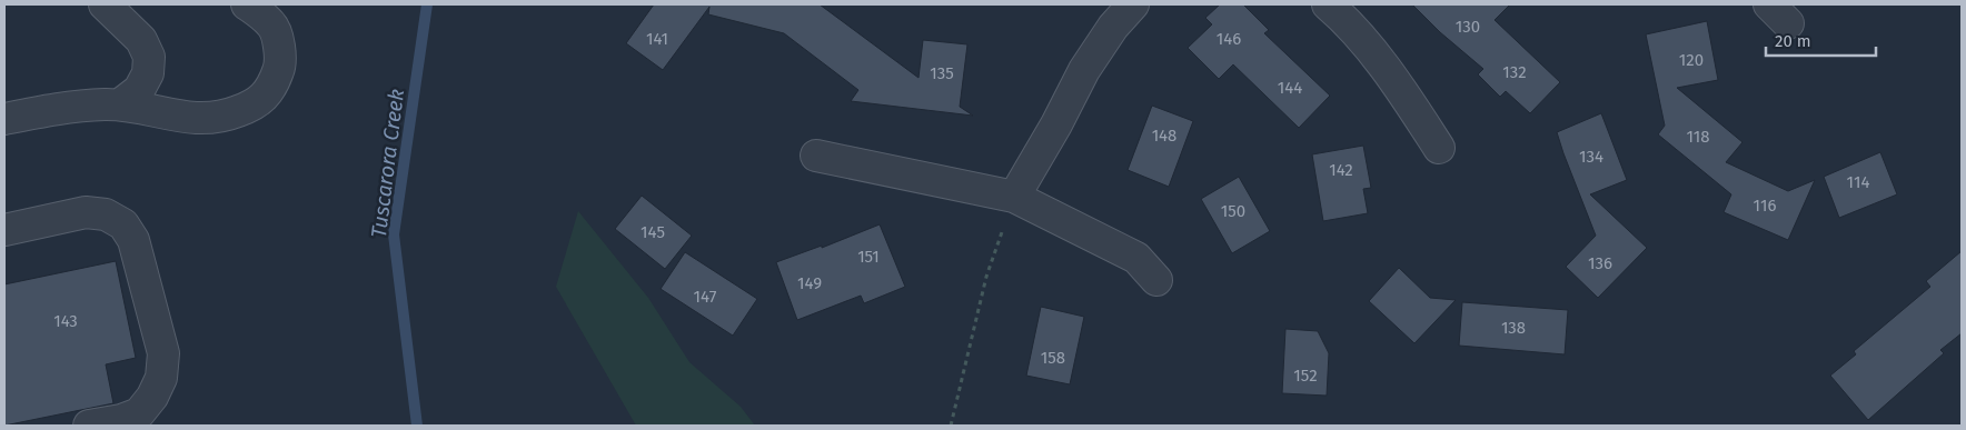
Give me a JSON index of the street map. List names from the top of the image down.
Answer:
{
  "water": ["Tuscarora Creek"],
  "house_numbers": [
    "130",
    "141",
    "146",
    "120",
    "132",
    "135",
    "144",
    "148",
    "118",
    "134",
    "142",
    "114",
    "116",
    "150",
    "145",
    "151",
    "136",
    "149",
    "147",
    "143",
    "138",
    "158",
    "152"
  ],
  "scale_bar": "20 m"
}
